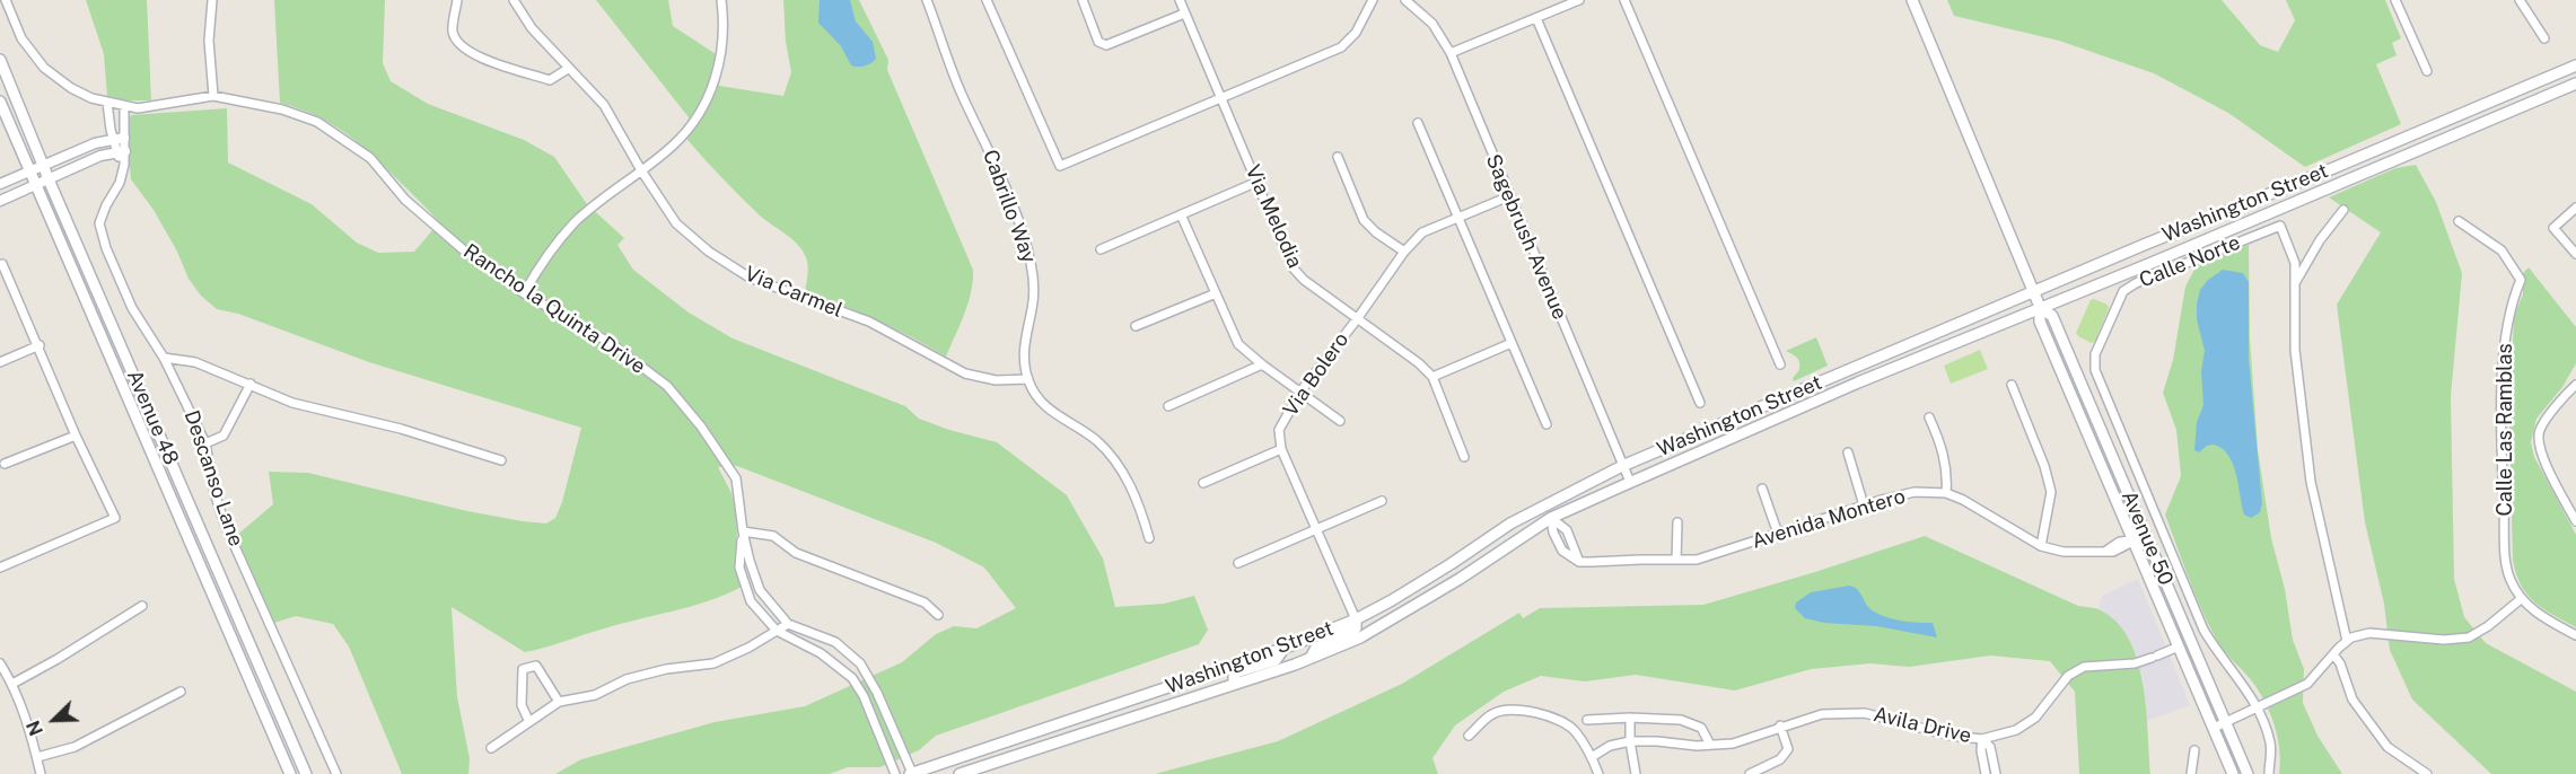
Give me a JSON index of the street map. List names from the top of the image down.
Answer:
{
  "streets": {
    "main road": ["Washington Street", "Avenue 48", "Avenue 50"],
    "street": [
      "Cabrillo Way",
      "Via Melodia",
      "Sagebrush Avenue",
      "Calle Norte",
      "Via Carmel",
      "Rancho la Quinta Drive",
      "Via Bolero",
      "Calle Las Ramblas",
      "Descanso Lane",
      "Avenida Montero",
      "Avila Drive"
    ]
  },
  "crossings": [
    ["Washington Street", "Sagebrush Avenue"],
    ["Washington Street", "Rancho la Quinta Drive"],
    ["Washington Street", "Via Bolero"],
    ["Washington Street", "Avenue 50"],
    ["Cabrillo Way", "Via Carmel"],
    ["Via Melodia", "Via Bolero"],
    ["Sagebrush Avenue", "Via Bolero"],
    ["Avenida Montero", "Avenue 50"],
    ["Avenue 50", "Avila Drive"]
  ],
  "north": "bottom left"
}
